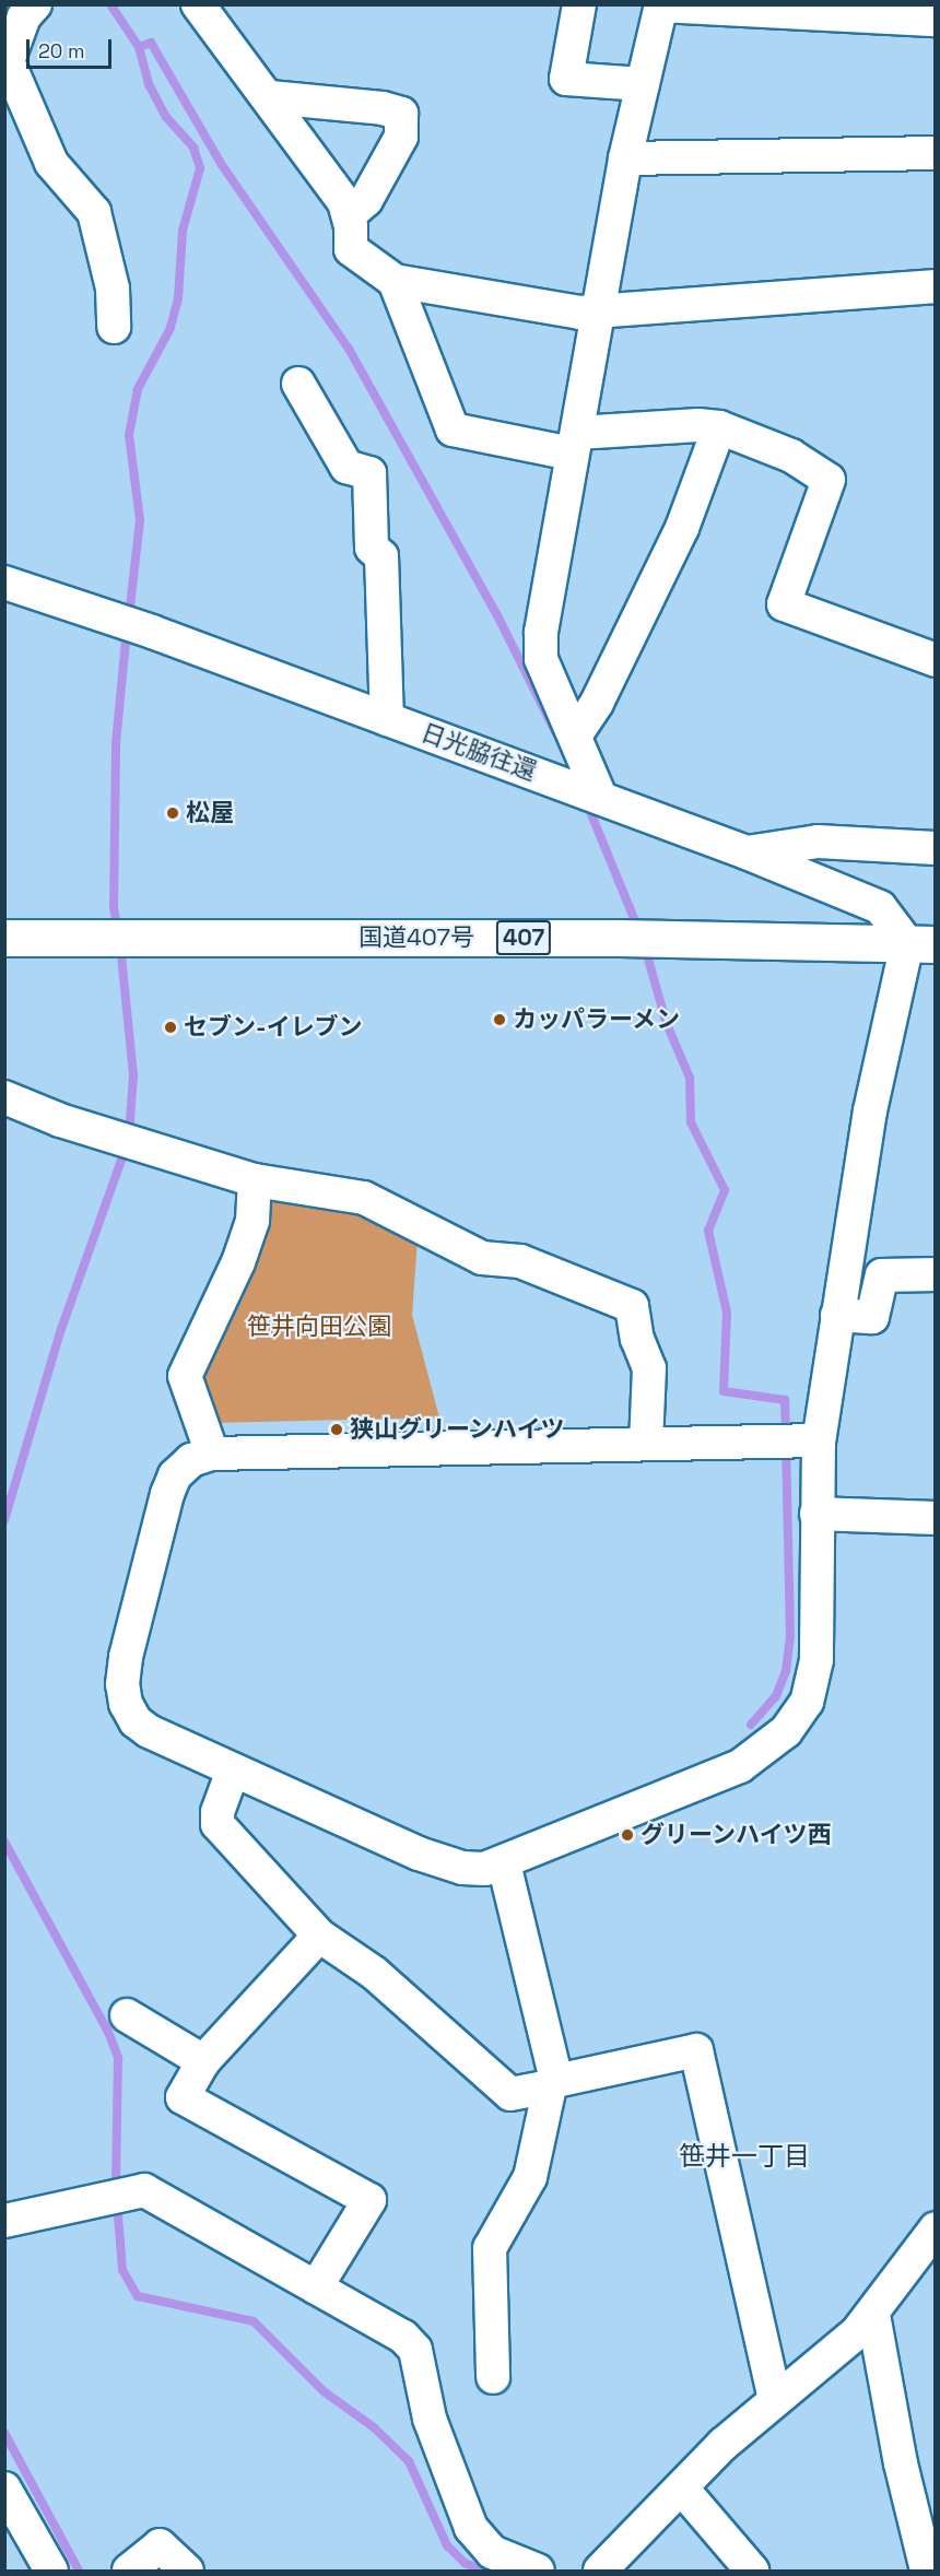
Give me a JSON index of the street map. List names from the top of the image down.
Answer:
{
  "streets": {
    "highway": ["国道407号", "407"],
    "street": ["日光脇往還"]
  },
  "crossings": [
    ["日光脇往還", "国道407号"]
  ],
  "districts": ["笹井一丁目"],
  "parks": ["笹井向田公園"],
  "places": [
    "松屋",
    "カッパラーメン",
    "セブン-イレブン",
    "狭山グリーンハイツ",
    "グリーンハイツ西"
  ],
  "scale_bar": "20 m"
}
